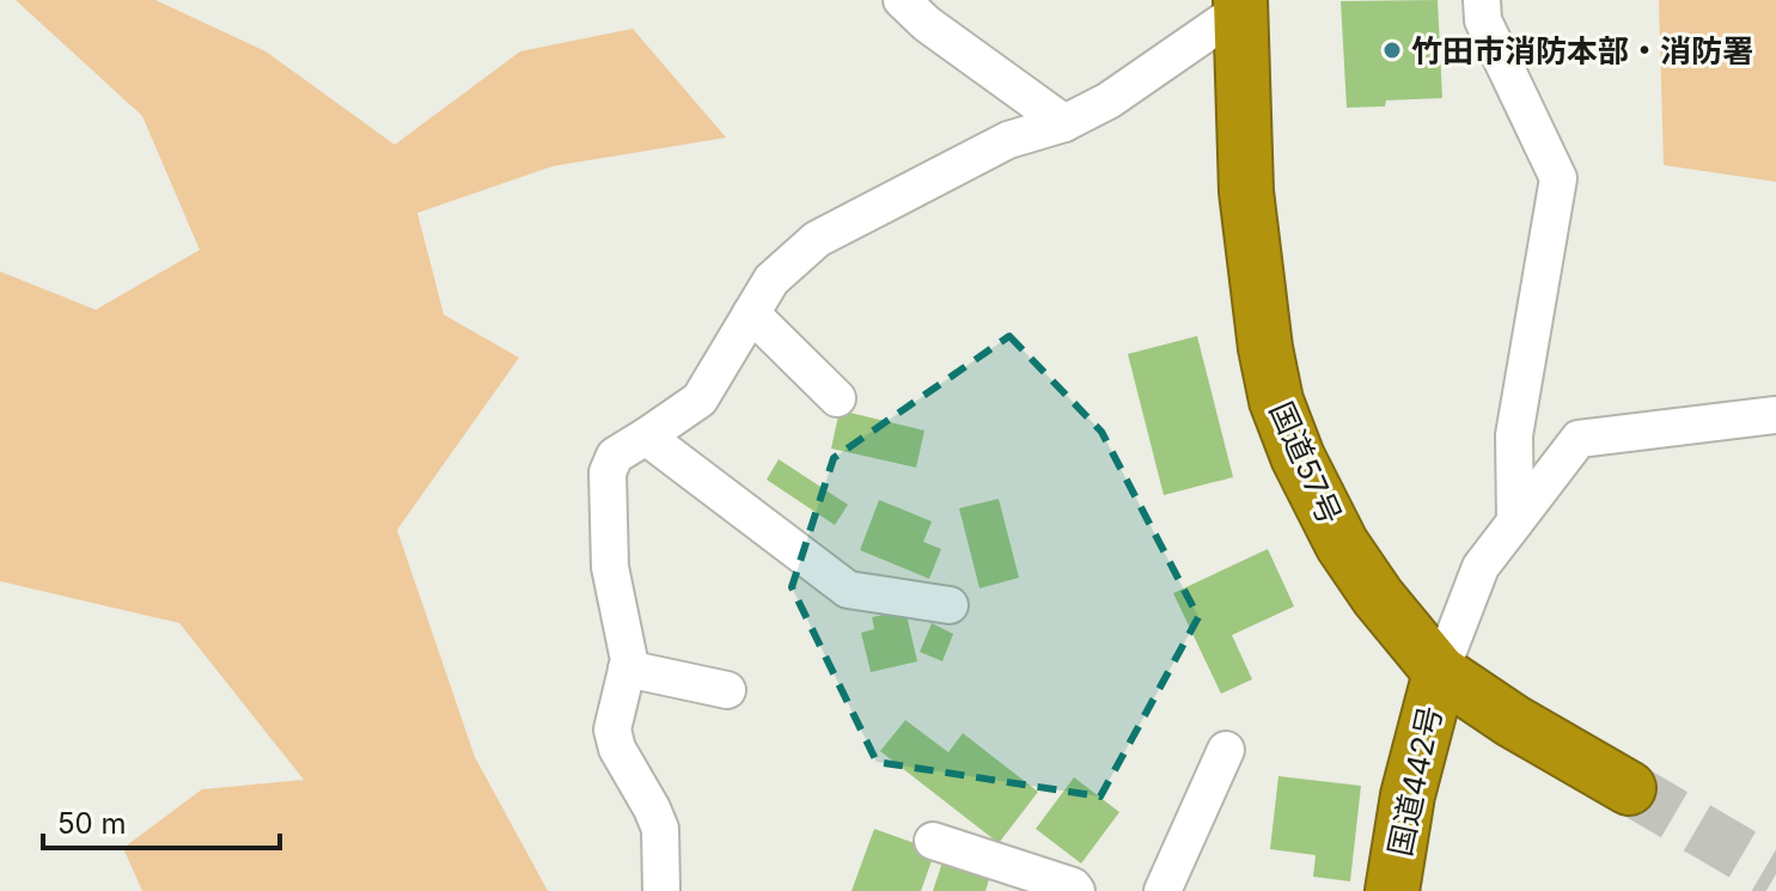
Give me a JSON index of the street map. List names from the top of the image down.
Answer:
{
  "streets": {
    "highway": ["国道57号", "国道442号"]
  },
  "crossings": [
    ["国道57号", "国道442号"]
  ],
  "places": ["竹田市消防本部・消防署"],
  "scale_bar": "50 m"
}
